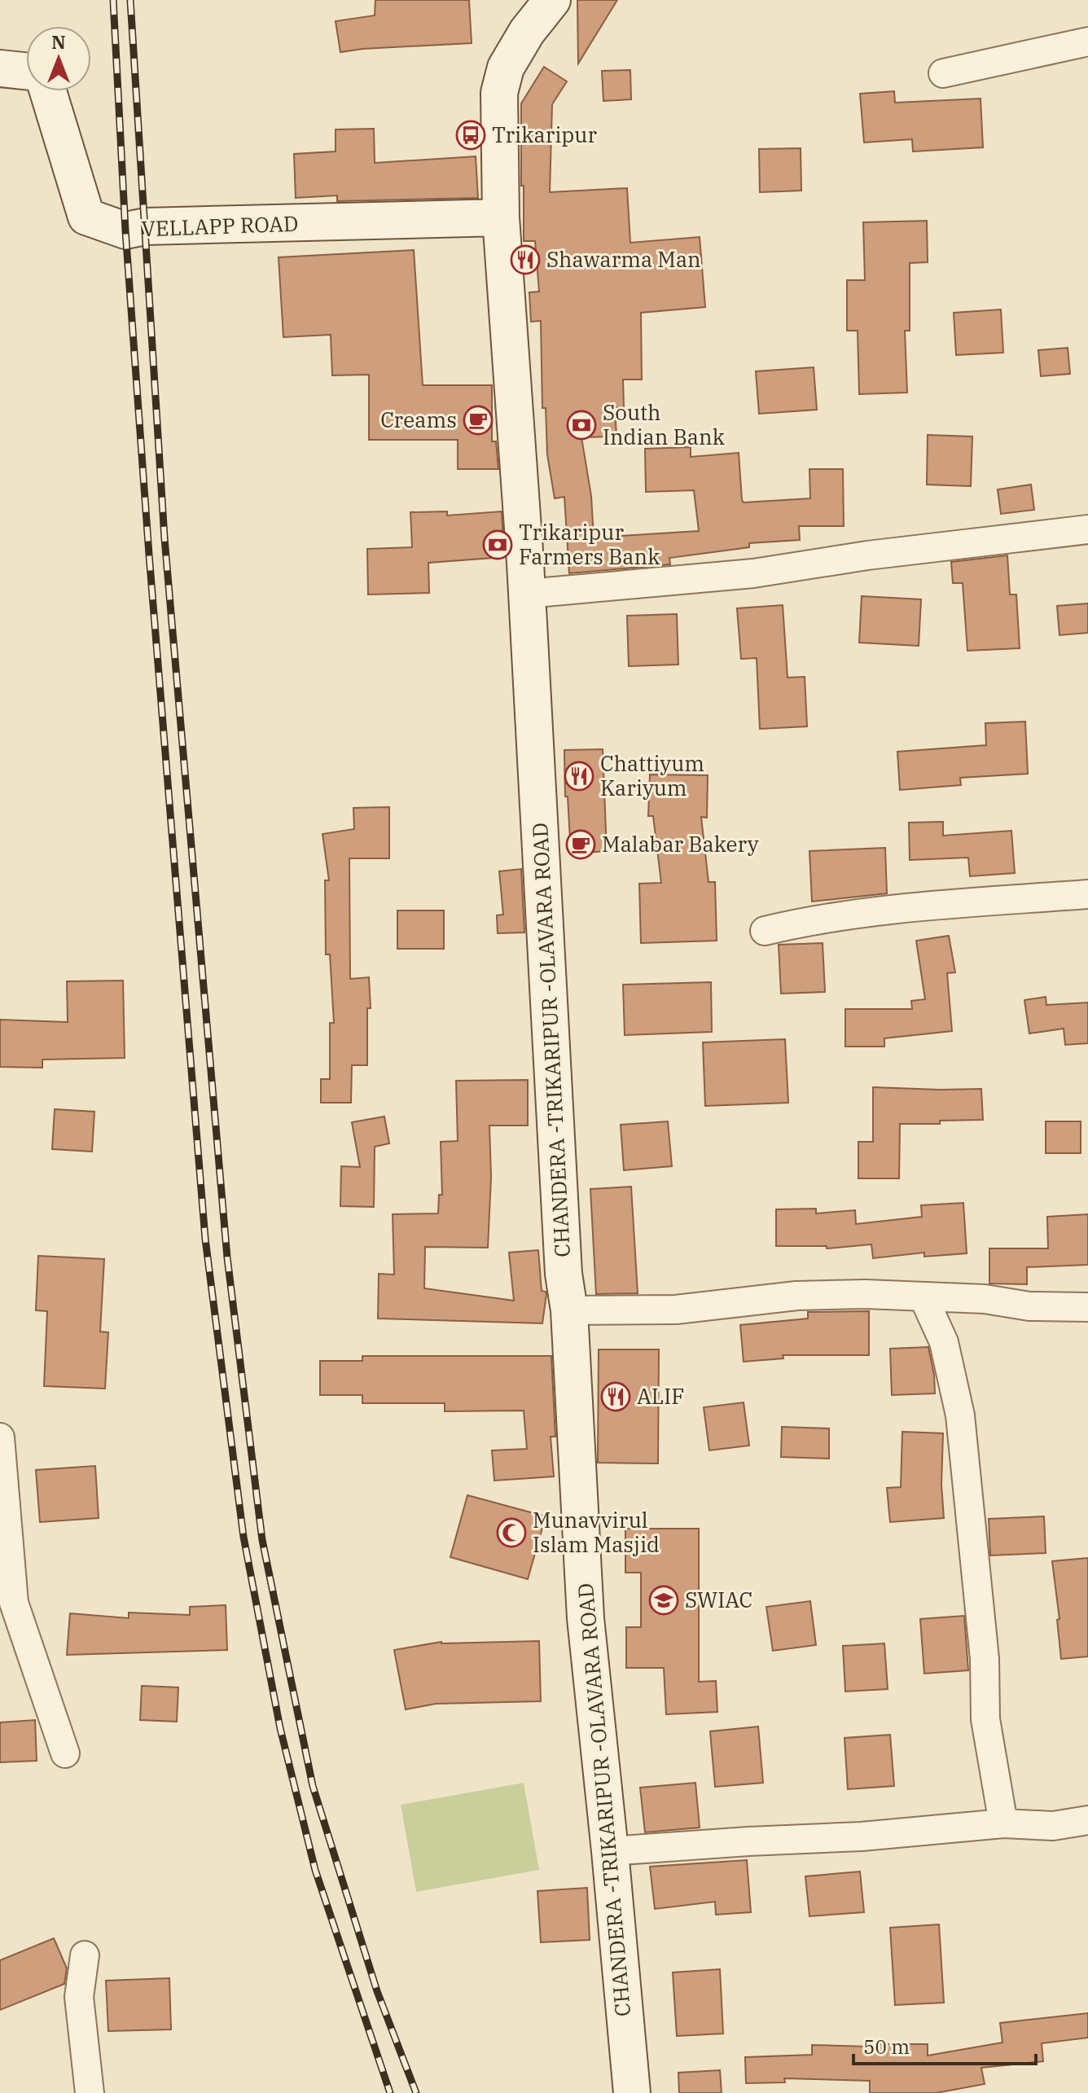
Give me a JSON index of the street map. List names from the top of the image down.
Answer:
{
  "streets": {
    "main road": ["VELLAPP ROAD", "CHANDERA -TRIKARIPUR -OLAVARA ROAD"]
  },
  "crossings": [
    ["VELLAPP ROAD", "CHANDERA -TRIKARIPUR -OLAVARA ROAD"]
  ],
  "places": {
    "bus stop": ["Trikaripur"],
    "restaurant": ["Shawarma Man", "Chattiyum Kariyum", "ALIF"],
    "cafe": ["Creams", "Malabar Bakery"],
    "bank": ["South Indian Bank", "Trikaripur Farmers Bank"],
    "mosque": ["Munavvirul Islam Masjid"],
    "school or university": ["SWIAC"]
  },
  "scale_bar": "50 m",
  "north": "top"
}
